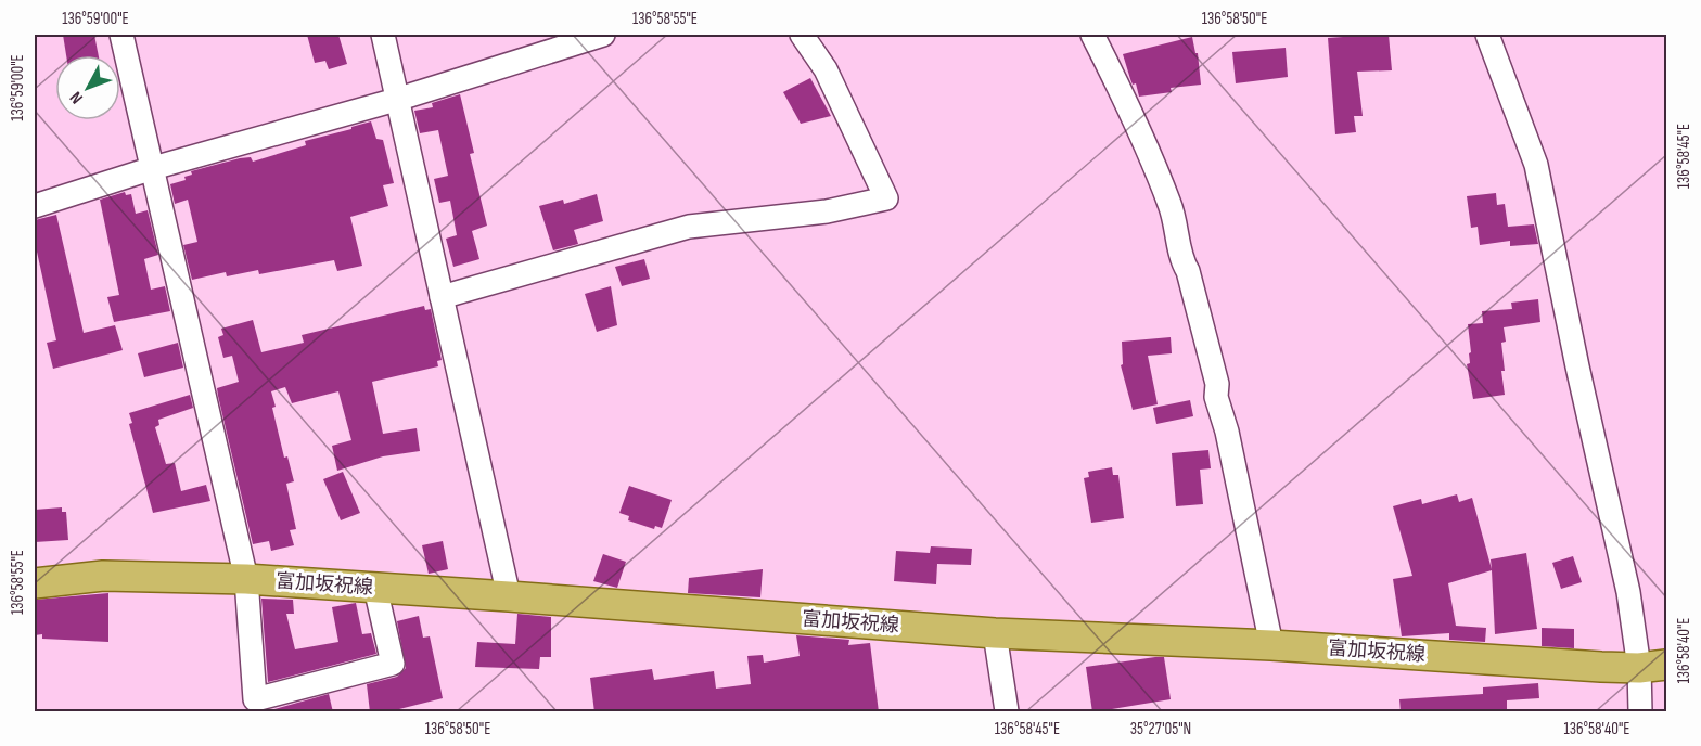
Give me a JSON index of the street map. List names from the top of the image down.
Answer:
{
  "streets": {
    "main road": ["富加坂祝線"]
  },
  "north": "bottom left",
  "coordinates": [
    "136°59'00\"E",
    "136°58'55\"E",
    "136°58'50\"E",
    "136°58'45\"E",
    "136°58'40\"E",
    "35°27'05\"N"
  ]
}
